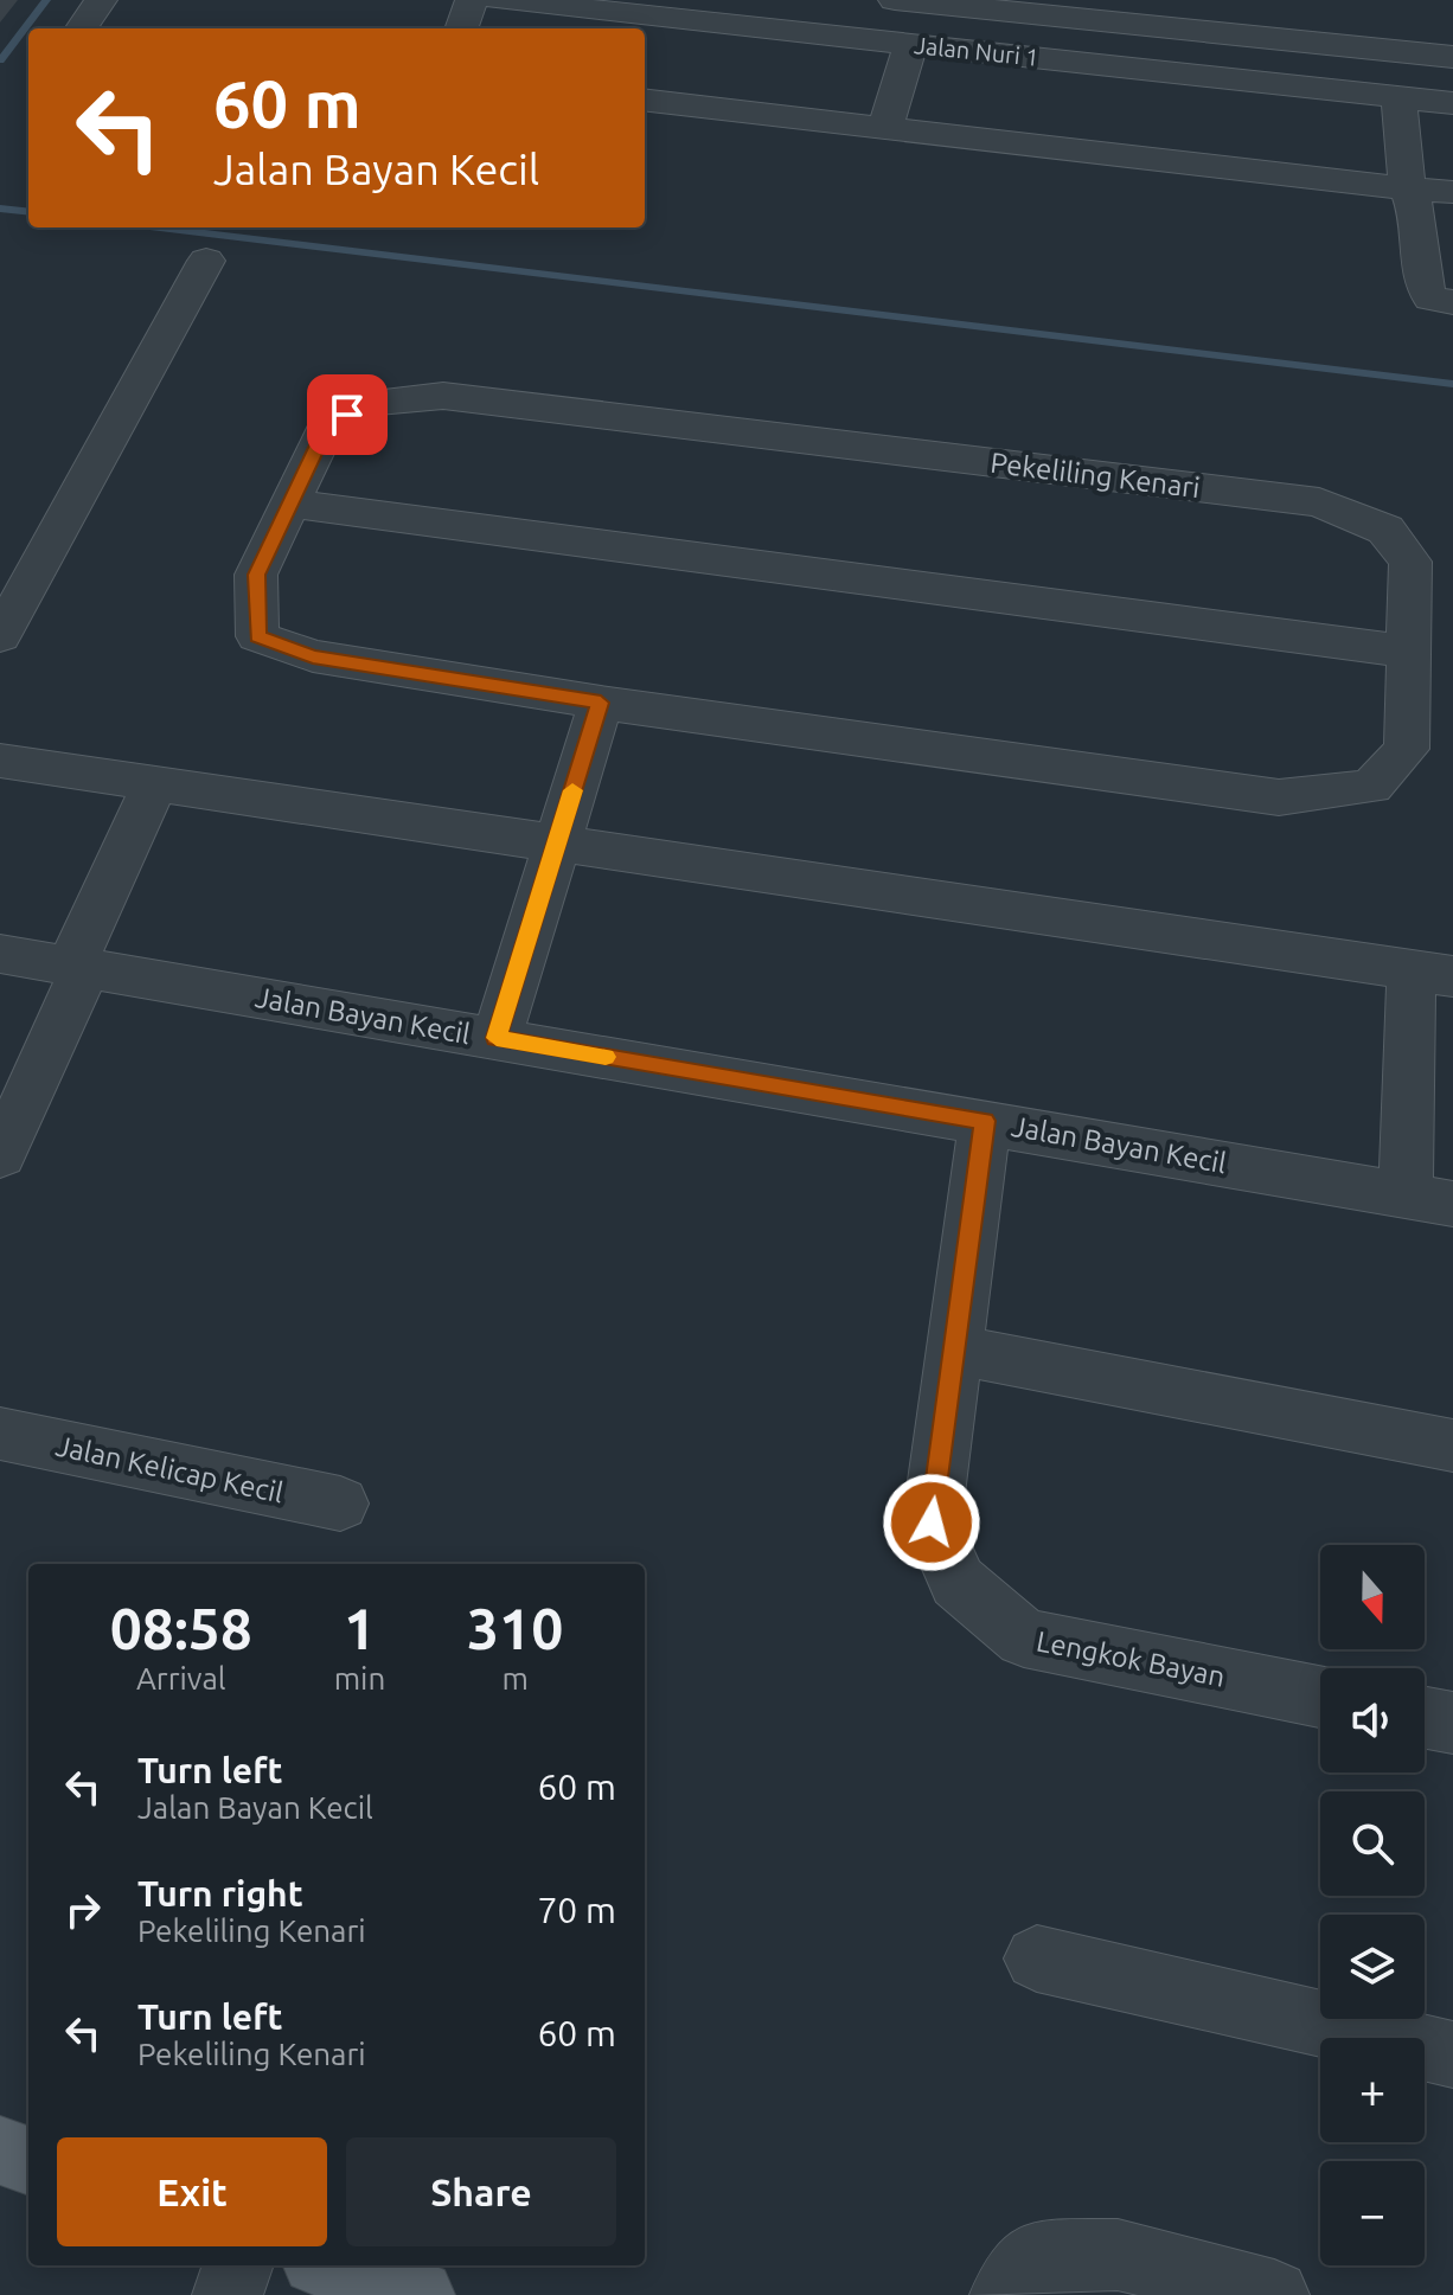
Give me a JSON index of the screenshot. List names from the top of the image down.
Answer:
{
  "streets": {
    "street": [
      "Jalan Nuri 1",
      "Pekeliling Kenari",
      "Jalan Bayan Kecil",
      "Jalan Kelicap Kecil",
      "Lengkok Bayan"
    ]
  },
  "crossings": [
    ["Jalan Bayan Kecil", "Lengkok Bayan"]
  ],
  "north": "bottom",
  "page": {
    "turn": ["60 m", "Jalan Bayan Kecil"],
    "map_buttons": ["+", "−"],
    "eta": [
      "08:58",
      "Arrival",
      "1",
      "min",
      "310",
      "m"
    ],
    "list": [
      {
        "name": "Turn left",
        "note": "Jalan Bayan Kecil",
        "value": "60 m"
      },
      {
        "name": "Turn right",
        "note": "Pekeliling Kenari",
        "value": "70 m"
      },
      {
        "name": "Turn left",
        "note": "Pekeliling Kenari",
        "value": "60 m"
      }
    ],
    "buttons": ["Exit", "Share"]
  }
}
